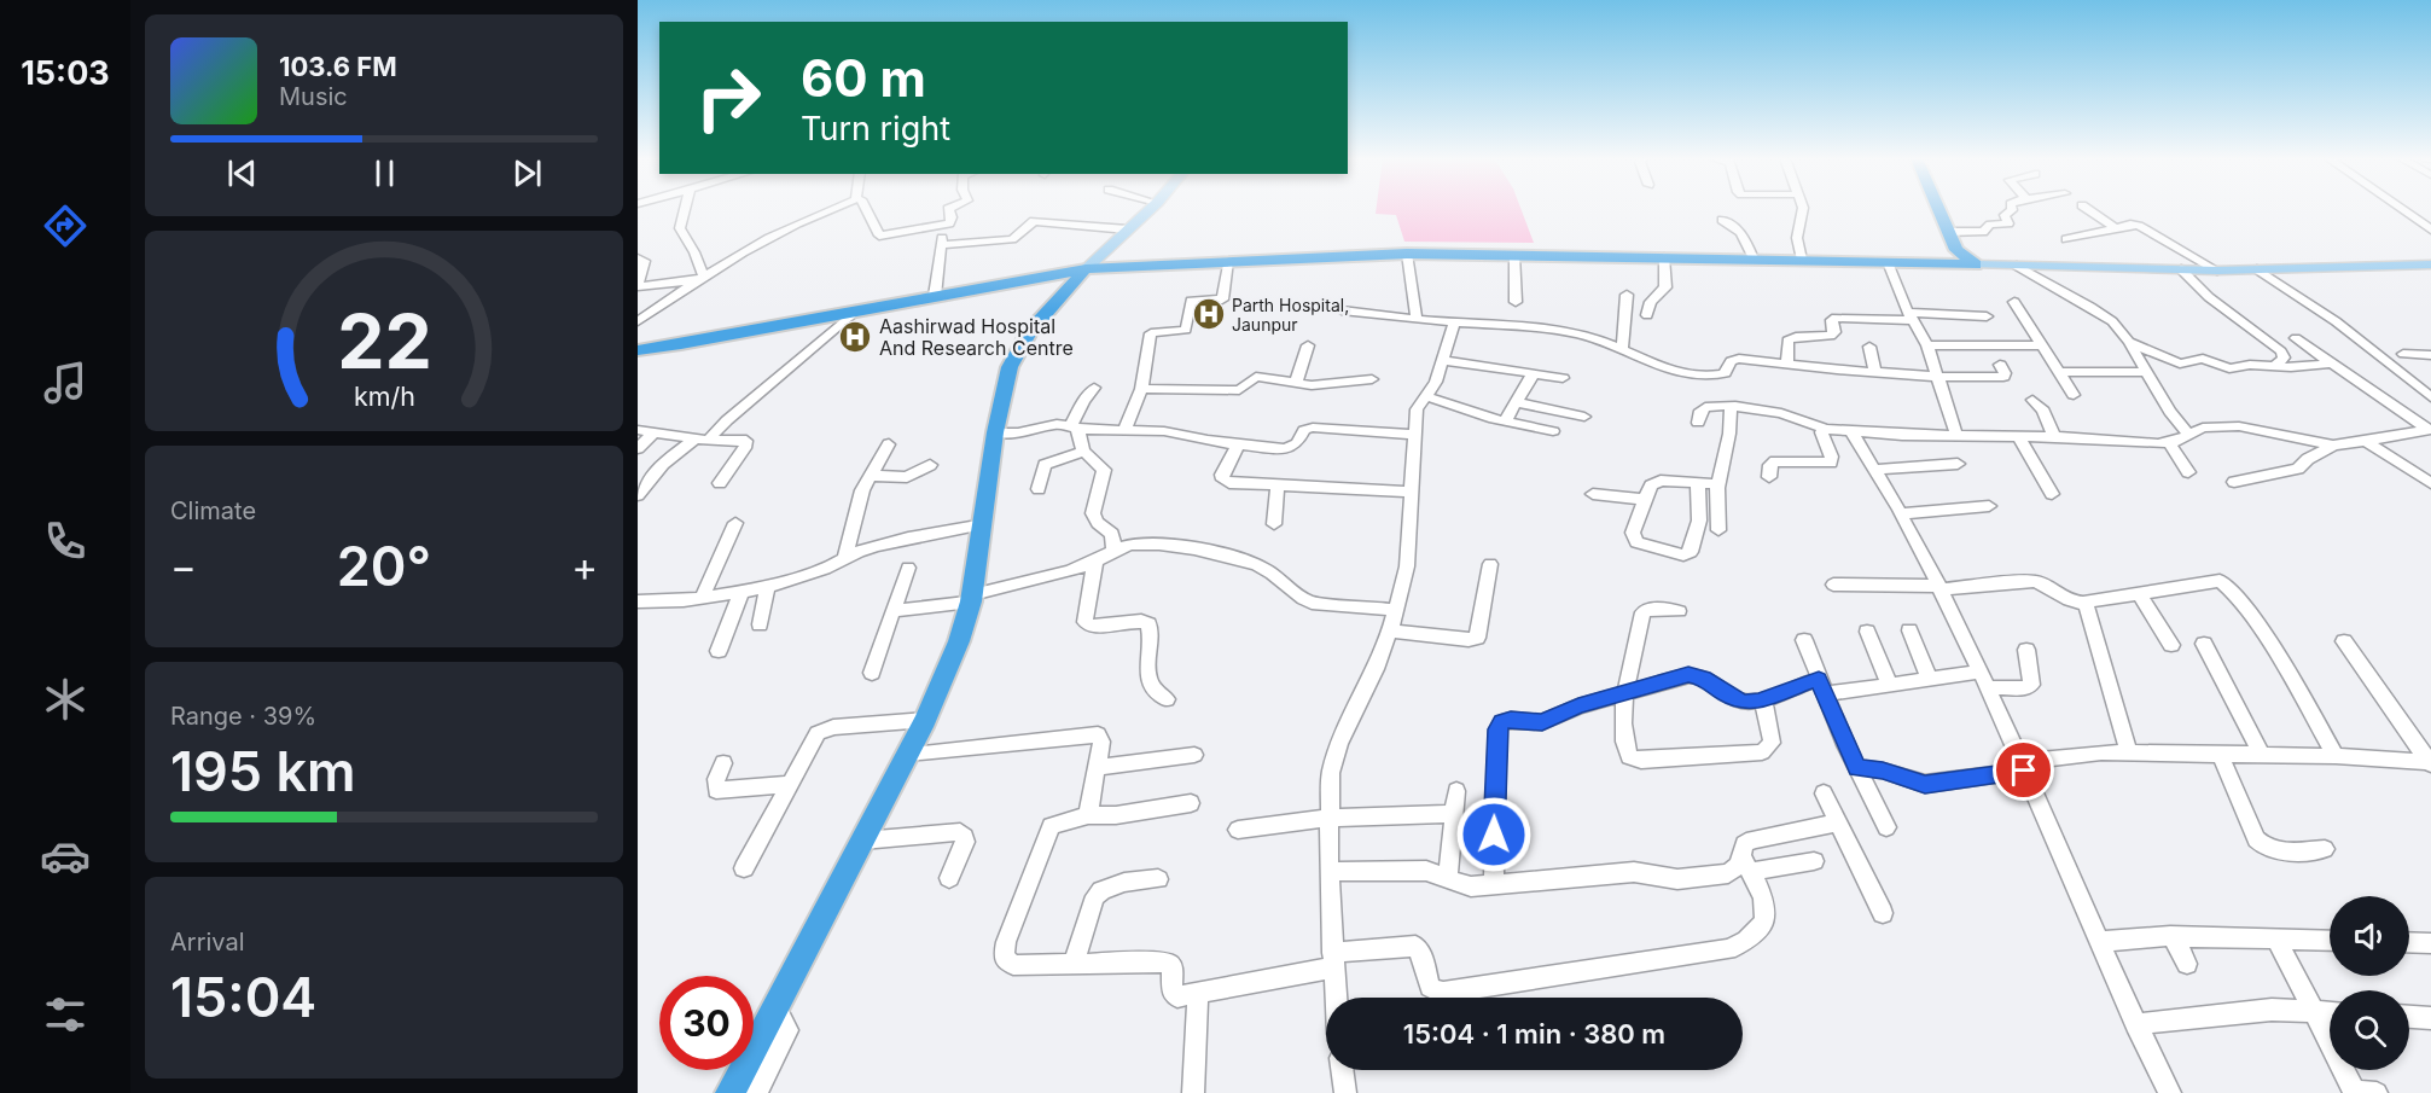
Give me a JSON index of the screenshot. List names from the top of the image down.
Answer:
{
  "places": {
    "hospital": ["Parth Hospital, Jaunpur", "Aashirwad Hospital And Research Centre"]
  },
  "page": {
    "tabs": "15:03",
    "turn": ["60 m", "Turn right"],
    "song": ["103.6 FM", "Music"],
    "tile": [
      "Climate",
      ["Range · 39%", "195 km"],
      ["Arrival", "15:04"]
    ],
    "heat": ["−", "20°", "+"],
    "limit": "30",
    "trip": "15:04 · 1 min · 380 m",
    "gauge": ["22", "km/h"]
  }
}
